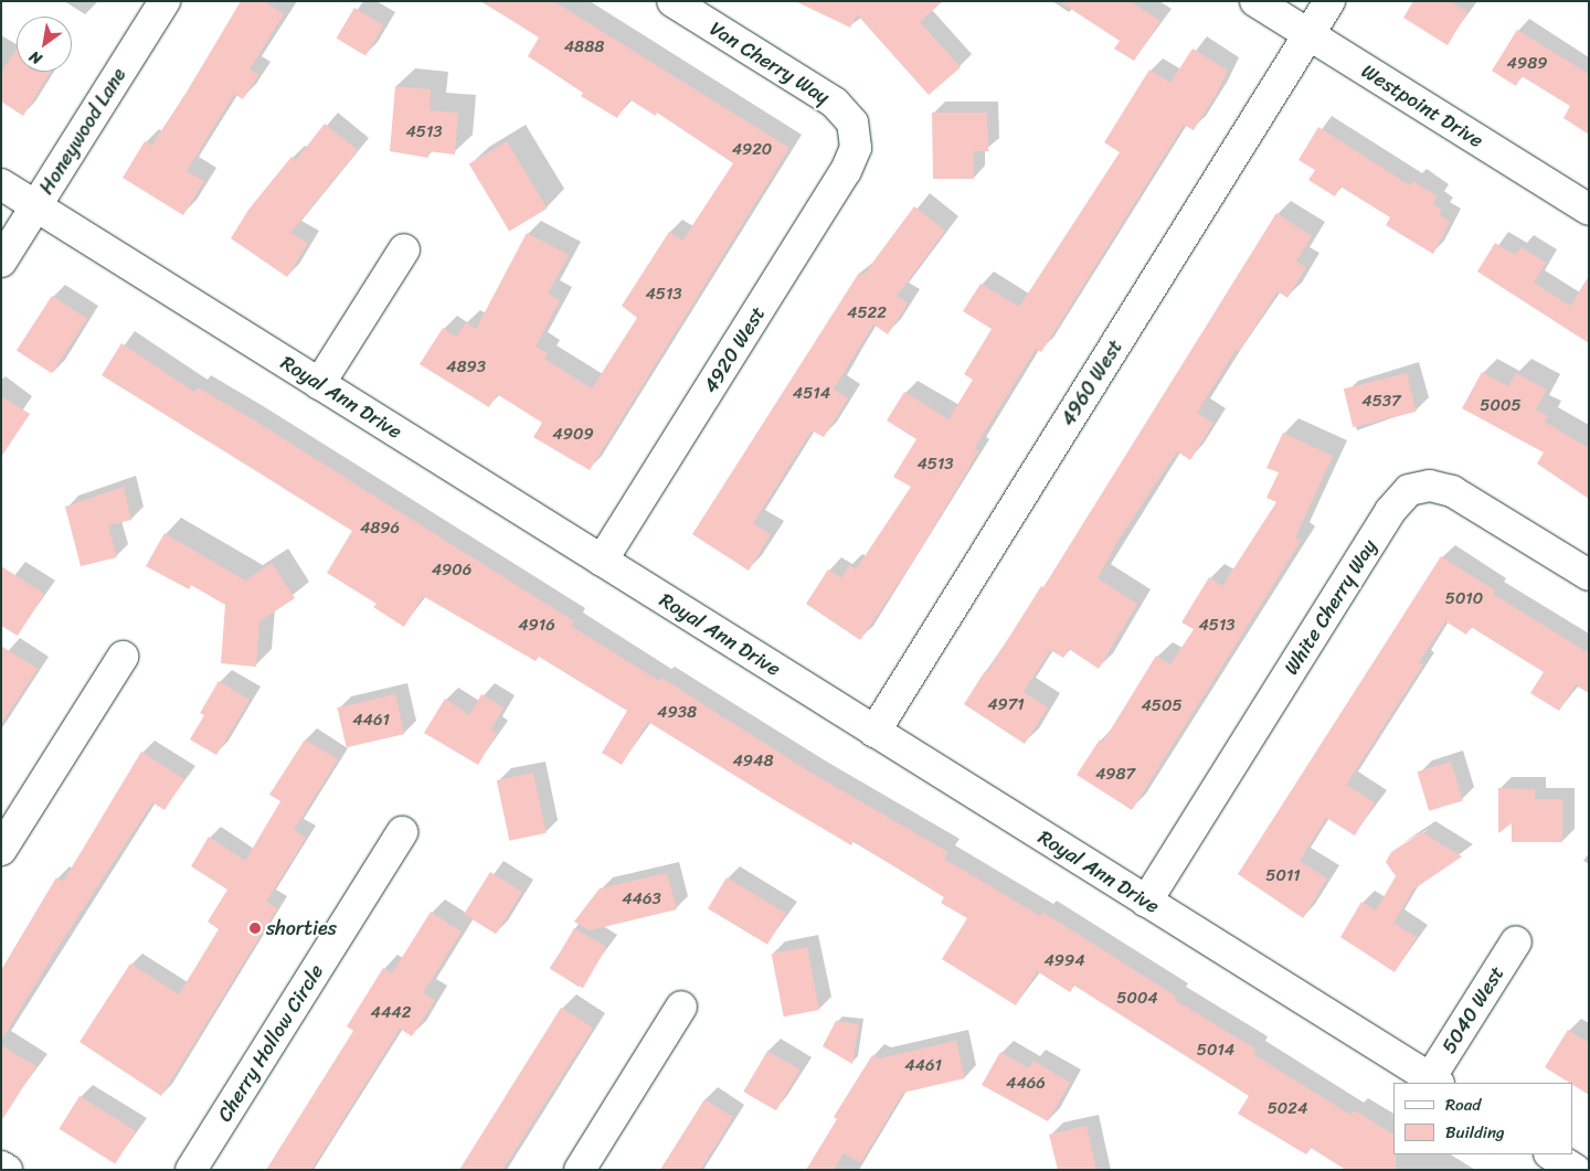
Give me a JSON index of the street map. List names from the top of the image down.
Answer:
{
  "streets": {
    "street": [
      "Van Cherry Way",
      "Westpoint Drive",
      "Honeywood Lane",
      "4920 West",
      "4960 West",
      "Royal Ann Drive",
      "White Cherry Way",
      "5040 West",
      "Cherry Hollow Circle"
    ]
  },
  "crossings": [
    ["Van Cherry Way", "4920 West"],
    ["Westpoint Drive", "4960 West"],
    ["Honeywood Lane", "Royal Ann Drive"],
    ["4920 West", "Royal Ann Drive"],
    ["4960 West", "Royal Ann Drive"],
    ["Royal Ann Drive", "White Cherry Way"],
    ["Royal Ann Drive", "5040 West"]
  ],
  "places": ["shorties"],
  "house_numbers": [
    "4888",
    "4989",
    "4513",
    "4920",
    "4513",
    "4522",
    "4893",
    "4514",
    "4537",
    "5005",
    "4909",
    "4513",
    "4896",
    "4906",
    "5010",
    "4916",
    "4513",
    "4971",
    "4505",
    "4938",
    "4461",
    "4948",
    "4987",
    "5011",
    "4463",
    "4994",
    "5004",
    "4442",
    "5014",
    "4461",
    "4466",
    "5024"
  ],
  "legend": ["Road", "Building"],
  "north": "bottom left"
}
